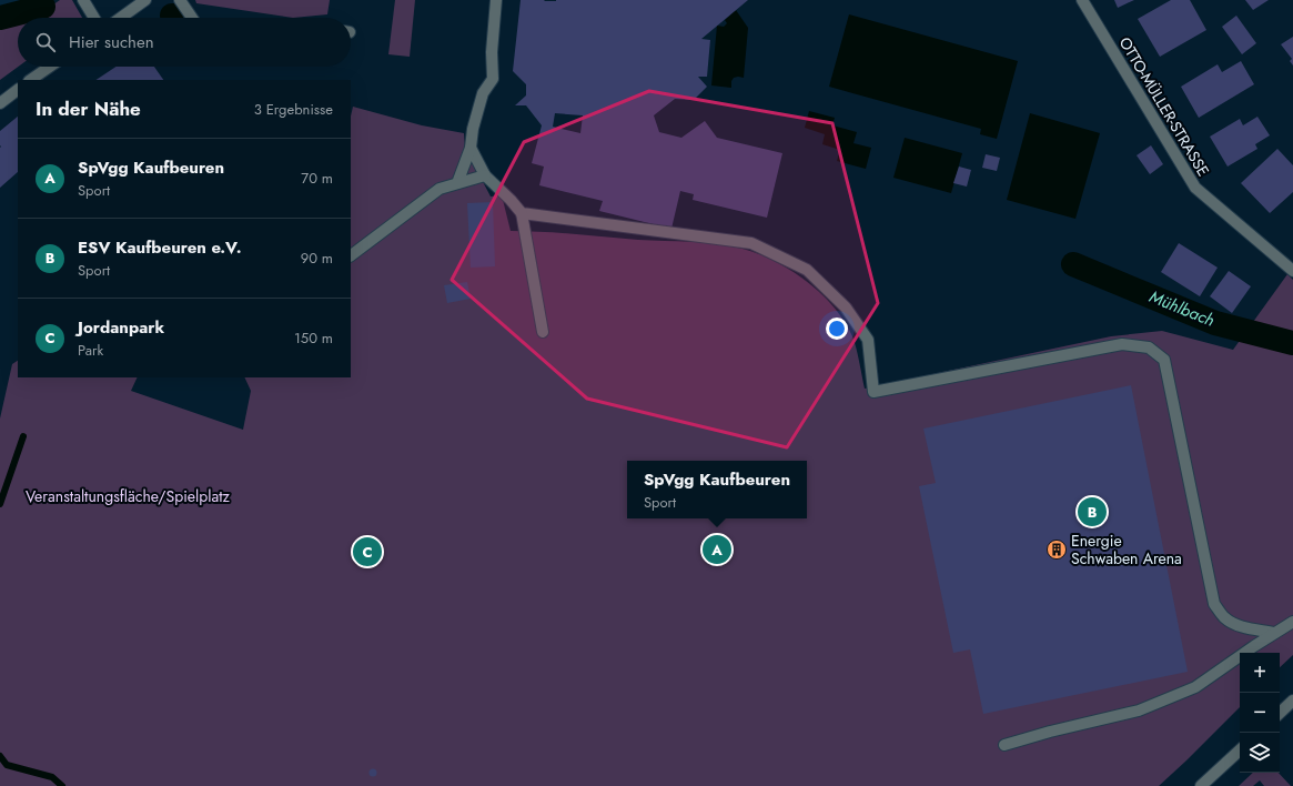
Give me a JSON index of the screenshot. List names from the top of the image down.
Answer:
{
  "streets": {
    "street": ["OTTO-MÜLLER-STRASSE"]
  },
  "water": ["Mühlbach"],
  "parks": ["Veranstaltungsfläche/Spielplatz"],
  "places": {
    "building": ["Energie Schwaben Arena"]
  },
  "page": {
    "search": "Hier suchen",
    "heading": ["In der Nähe", "3 Ergebnisse"],
    "list": [
      {
        "mark": "A",
        "name": "SpVgg Kaufbeuren",
        "note": "Sport",
        "value": "70 m"
      },
      {
        "mark": "B",
        "name": "ESV Kaufbeuren e.V.",
        "note": "Sport",
        "value": "90 m"
      },
      {
        "mark": "C",
        "name": "Jordanpark",
        "note": "Park",
        "value": "150 m"
      }
    ],
    "popup": ["SpVgg Kaufbeuren", "Sport"],
    "pins": ["B", "A", "C"],
    "map_buttons": ["+", "−"]
  }
}
